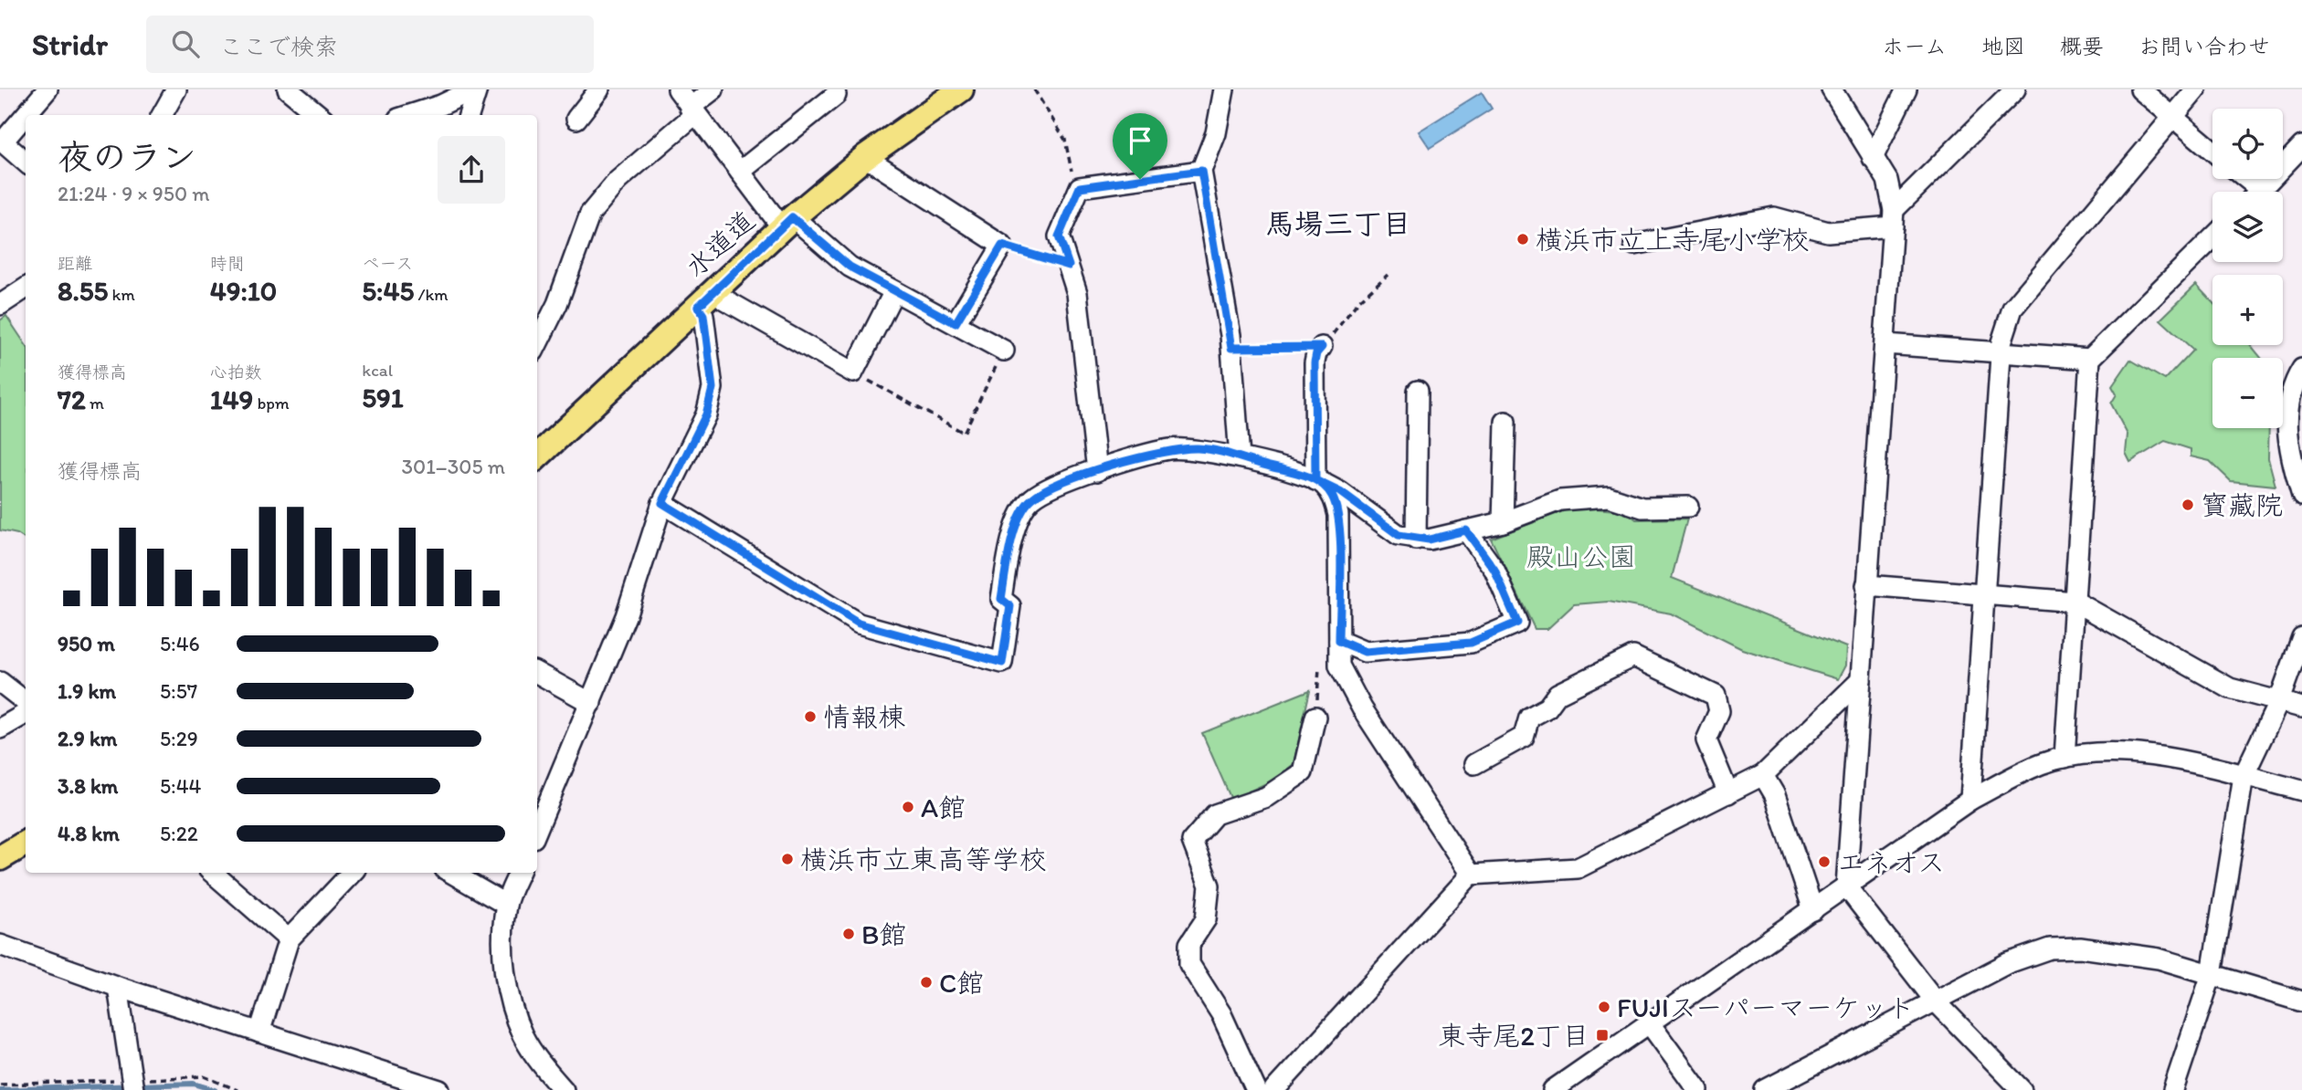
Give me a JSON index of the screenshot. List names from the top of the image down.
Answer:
{
  "streets": {
    "main road": ["水道道"]
  },
  "districts": ["馬場三丁目"],
  "parks": ["殿山公園"],
  "places": {
    "other": [
      "横浜市立上寺尾小学校",
      "寳藏院",
      "情報棟",
      "A館",
      "横浜市立東高等学校",
      "エネオス",
      "B館",
      "C館",
      "FUJIスーパーマーケット"
    ],
    "transit": ["東寺尾2丁目"]
  },
  "page": {
    "header": "Stridr",
    "search": "ここで検索",
    "nav": [
      "ホーム",
      "地図",
      "概要",
      "お問い合わせ"
    ],
    "map_buttons": ["+", "−"],
    "heading": ["夜のラン", "21:24 · 9 × 950 m"],
    "stats": [
      ["距離", "8.55 km"],
      ["時間", "49:10"],
      ["ペース", "5:45 /km"],
      ["獲得標高", "72 m"],
      ["心拍数", "149 bpm"],
      ["kcal", "591"]
    ],
    "chart": ["獲得標高", "301–305 m"],
    "list": [
      {
        "name": "950 m",
        "note": "5:46"
      },
      {
        "name": "1.9 km",
        "note": "5:57"
      },
      {
        "name": "2.9 km",
        "note": "5:29"
      },
      {
        "name": "3.8 km",
        "note": "5:44"
      },
      {
        "name": "4.8 km",
        "note": "5:22"
      }
    ]
  }
}
